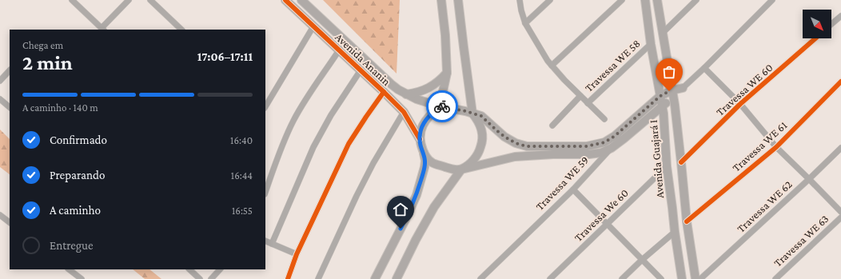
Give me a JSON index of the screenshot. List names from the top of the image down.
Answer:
{
  "streets": {
    "main road": ["Avenida Ananin", "Avenida Guajará I", "Travessa WE 59"],
    "street": [
      "Travessa WE 58",
      "Travessa WE 60",
      "Travessa WE 61",
      "Travessa WE 62",
      "Travessa We 60",
      "Travessa WE 63"
    ]
  },
  "crossings": [
    ["Travessa WE 58", "Avenida Guajará I"],
    ["Travessa WE 60", "Avenida Guajará I"],
    ["Travessa WE 61", "Avenida Guajará I"],
    ["Avenida Guajará I", "Travessa WE 59"],
    ["Avenida Guajará I", "Travessa We 60"]
  ],
  "north": "bottom right",
  "page": {
    "heading": ["2 min", "Chega em", "17:06–17:11"],
    "bar": "A caminho · 140 m",
    "list": [
      ["Confirmado", "16:40"],
      ["Preparando", "16:44"],
      ["A caminho", "16:55"],
      "Entregue"
    ]
  }
}
